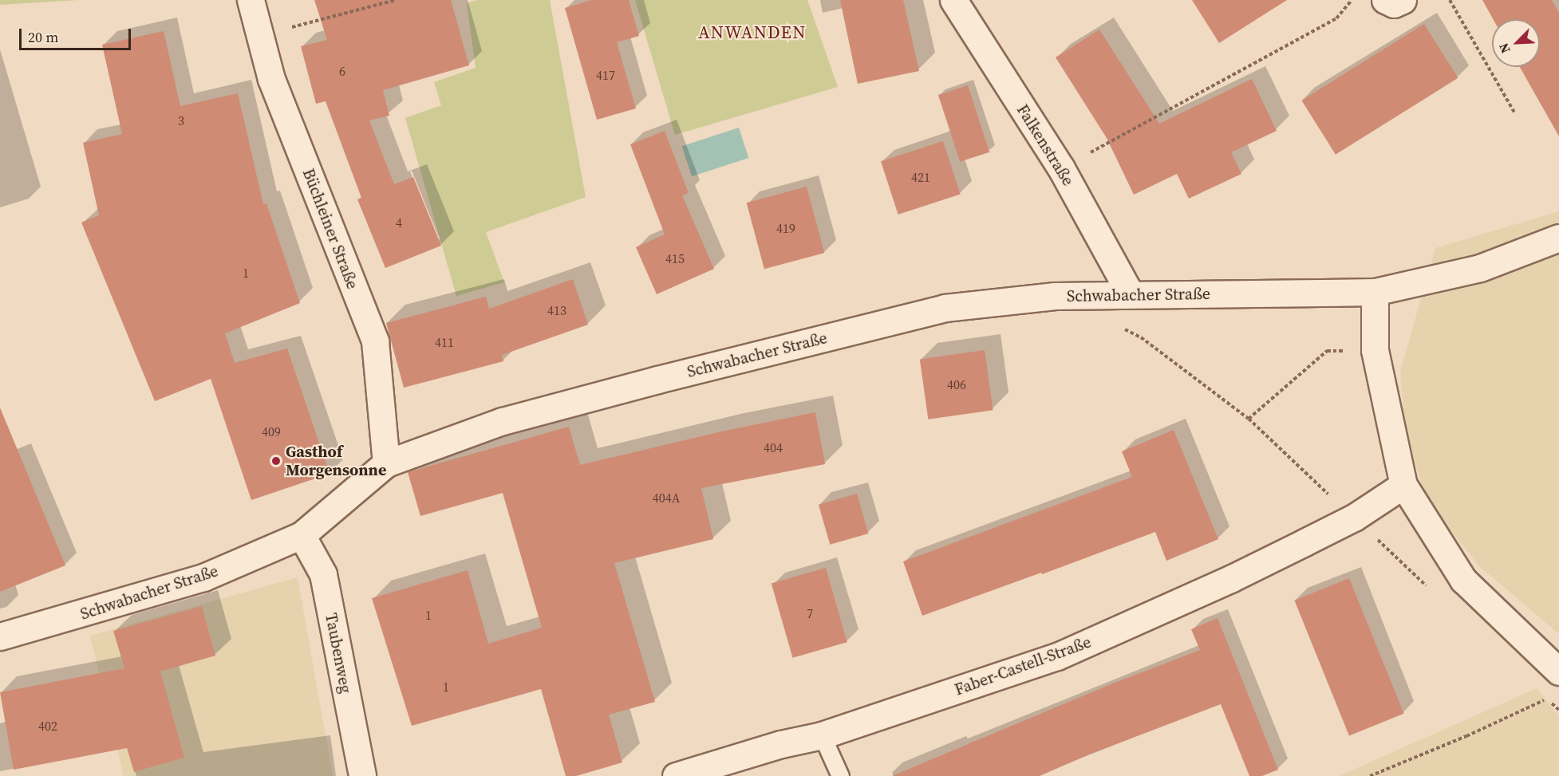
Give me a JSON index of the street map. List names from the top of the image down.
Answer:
{
  "streets": {
    "street": [
      "Falkenstraße",
      "Büchleiner Straße",
      "Schwabacher Straße",
      "Taubenweg",
      "Faber-Castell-Straße"
    ]
  },
  "crossings": [
    ["Falkenstraße", "Schwabacher Straße"],
    ["Büchleiner Straße", "Schwabacher Straße"],
    ["Schwabacher Straße", "Taubenweg"]
  ],
  "districts": ["ANWANDEN"],
  "places": ["Gasthof Morgensonne"],
  "house_numbers": [
    "6",
    "417",
    "3",
    "421",
    "4",
    "419",
    "415",
    "1",
    "413",
    "411",
    "406",
    "409",
    "404",
    "404A",
    "7",
    "1",
    "1",
    "402"
  ],
  "scale_bar": "20 m",
  "north": "bottom left"
}
